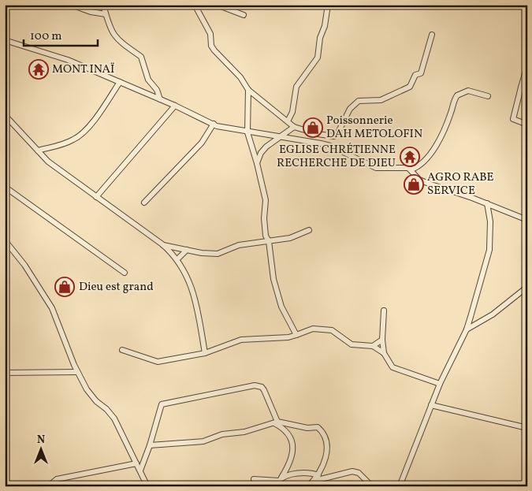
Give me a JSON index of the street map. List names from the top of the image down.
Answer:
{
  "places": {
    "temple": ["MONT INAÏ", "EGLISE CHRÉTIENNE RECHERCHE DE DIEU"],
    "shop": ["Poissonnerie DAH METOLOFIN", "AGRO RABE SERVICE", "Dieu est grand"]
  },
  "scale_bar": "100 m",
  "north": "top"
}
